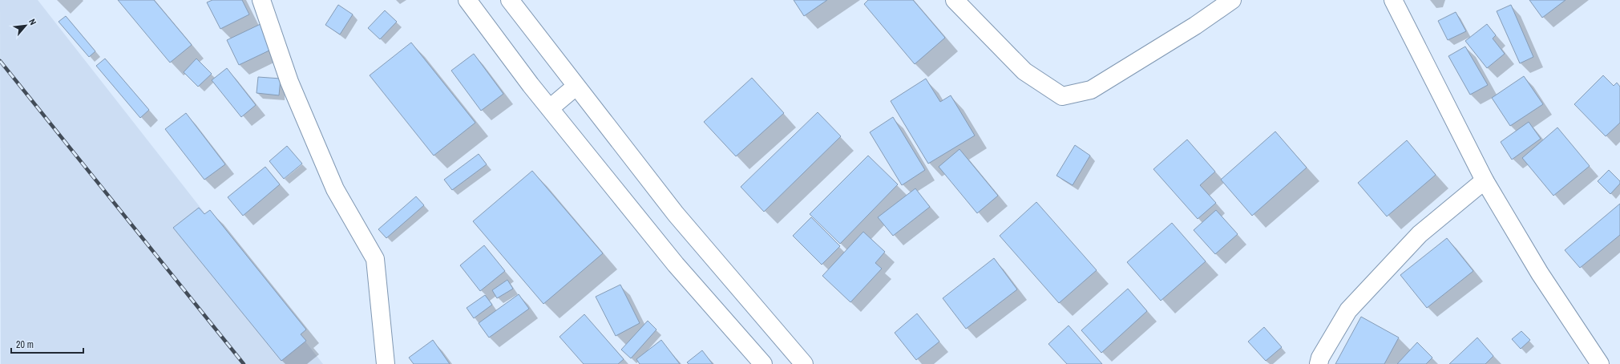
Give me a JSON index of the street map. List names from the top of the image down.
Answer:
{
  "scale_bar": "20 m",
  "north": "top right"
}
